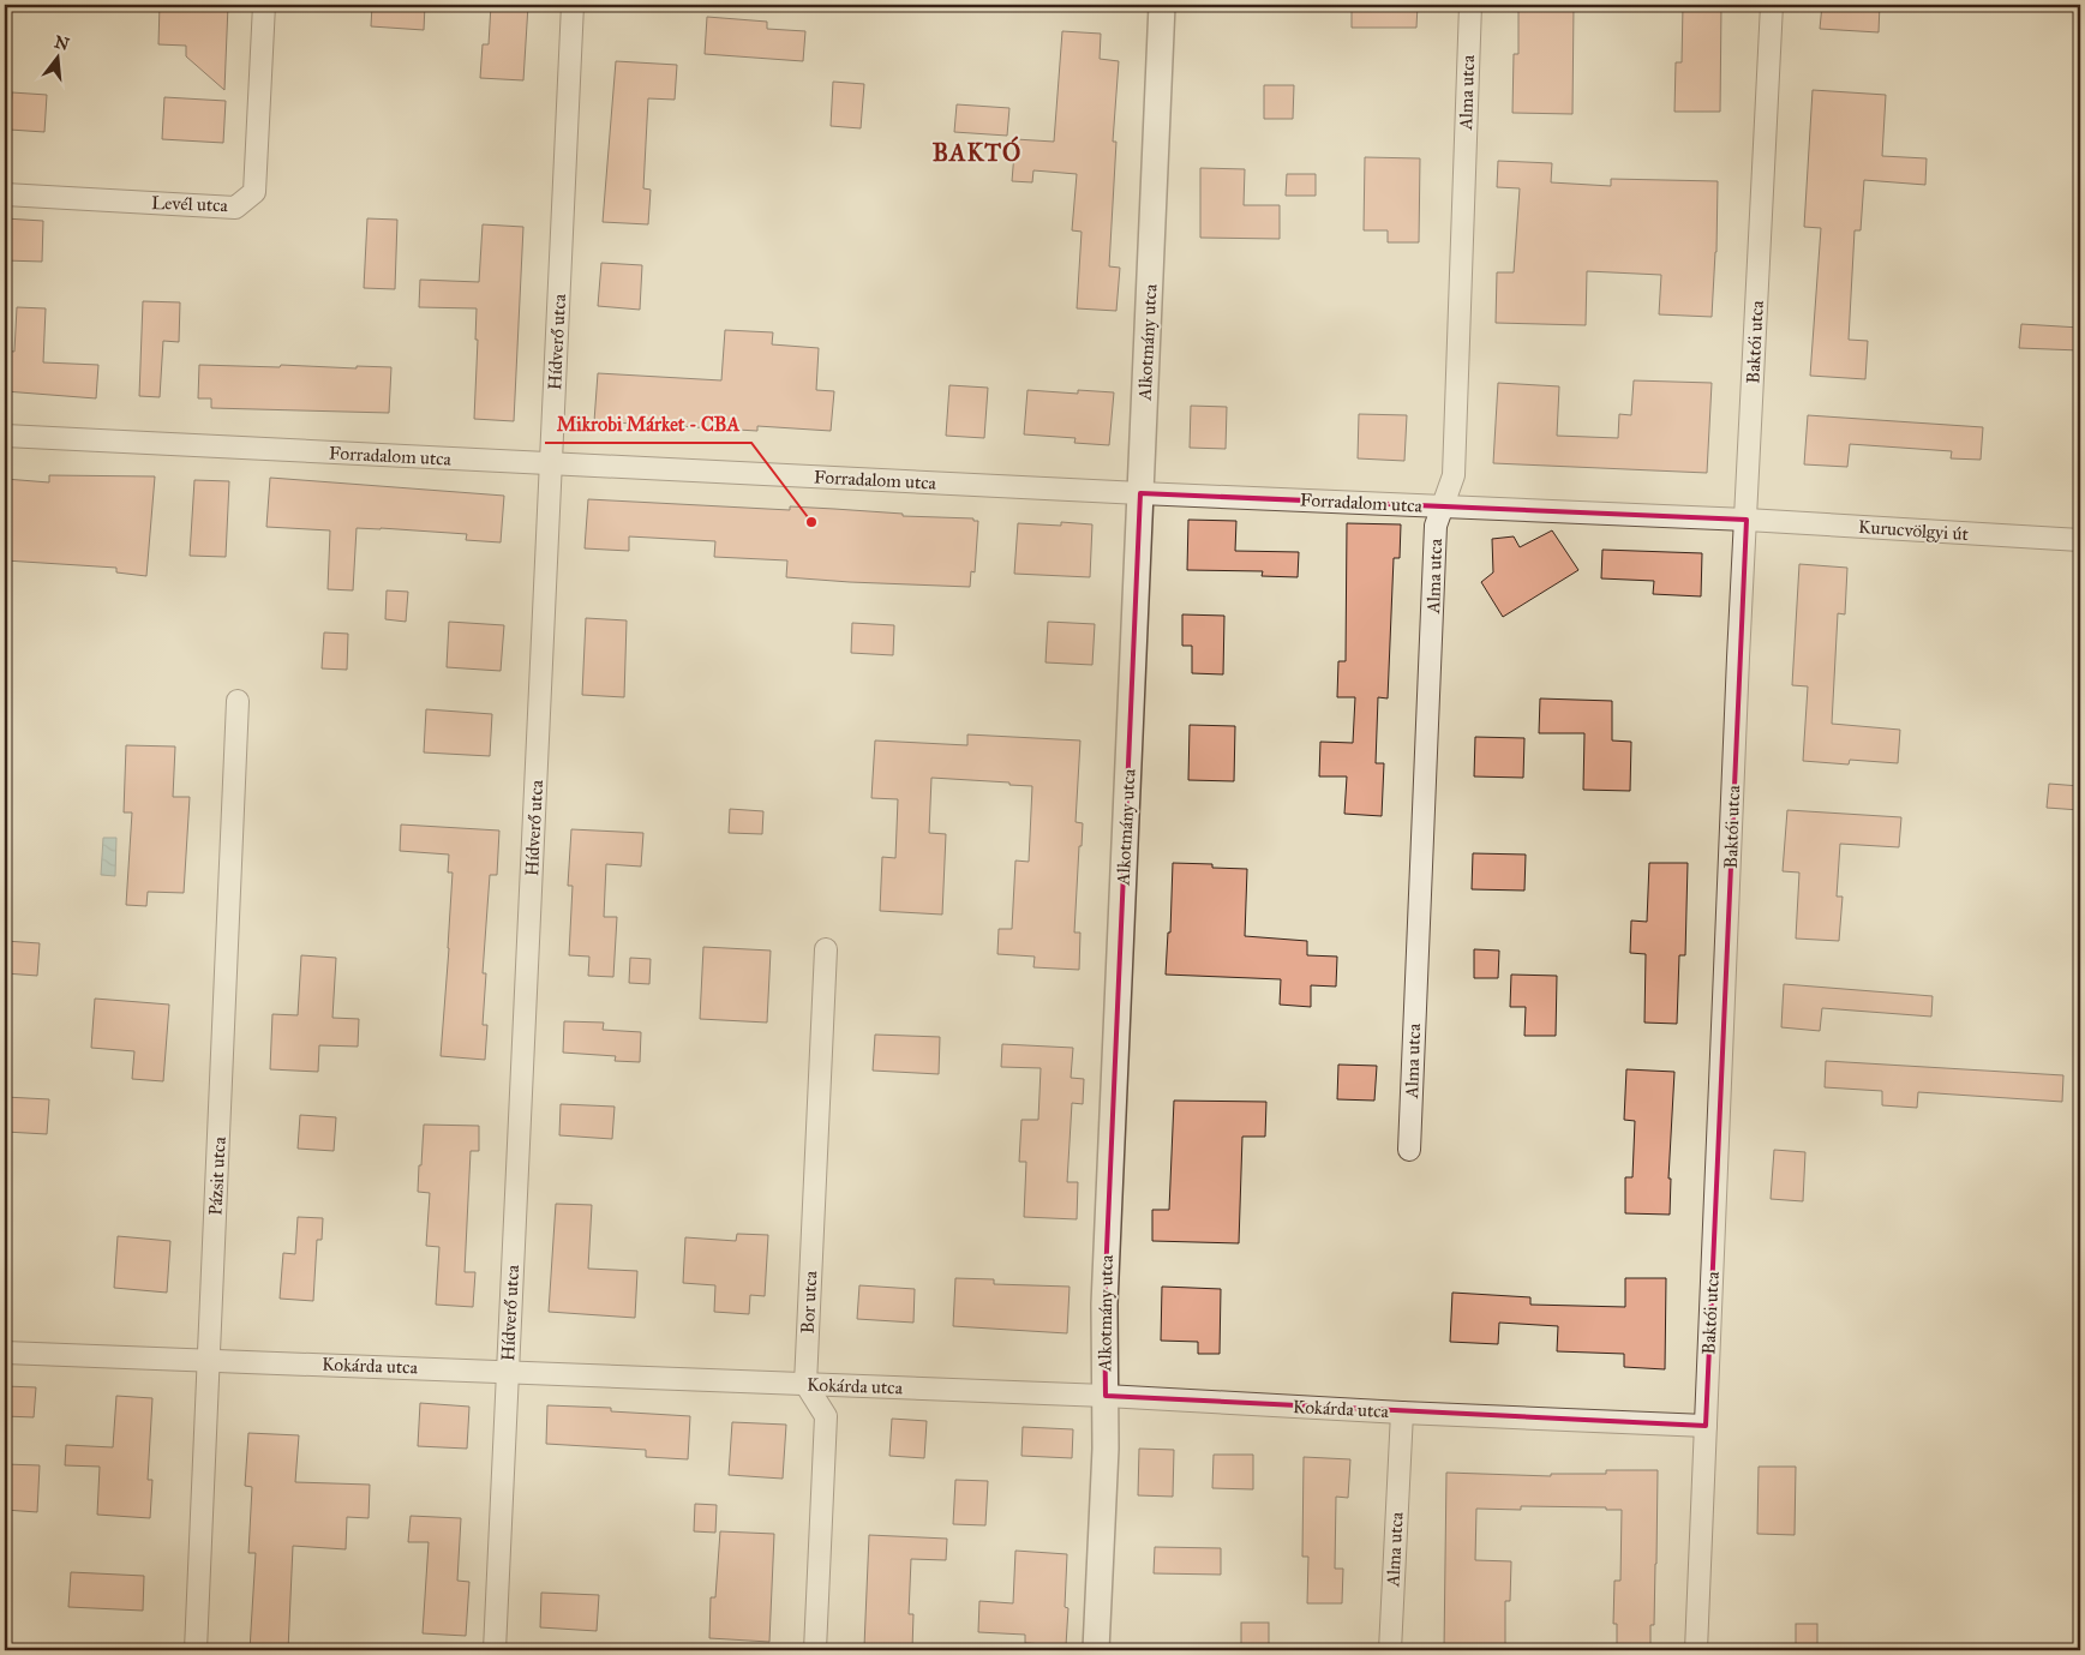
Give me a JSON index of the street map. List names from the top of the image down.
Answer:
{
  "streets": {
    "street": [
      "Alma utca",
      "Levél utca",
      "Hídverő utca",
      "Alkotmány utca",
      "Baktói utca",
      "Forradalom utca",
      "Kurucvölgyi út",
      "Pázsit utca",
      "Bor utca",
      "Kokárda utca"
    ]
  },
  "crossings": [
    ["Alma utca", "Forradalom utca"],
    ["Alma utca", "Kokárda utca"],
    ["Hídverő utca", "Forradalom utca"],
    ["Hídverő utca", "Kokárda utca"],
    ["Alkotmány utca", "Forradalom utca"],
    ["Alkotmány utca", "Kokárda utca"],
    ["Baktói utca", "Forradalom utca"],
    ["Baktói utca", "Kurucvölgyi út"],
    ["Baktói utca", "Kokárda utca"],
    ["Forradalom utca", "Kurucvölgyi út"],
    ["Pázsit utca", "Kokárda utca"],
    ["Bor utca", "Kokárda utca"]
  ],
  "districts": ["BAKTÓ"],
  "places": ["Mikrobi Márket - CBA"],
  "north": "top"
}
